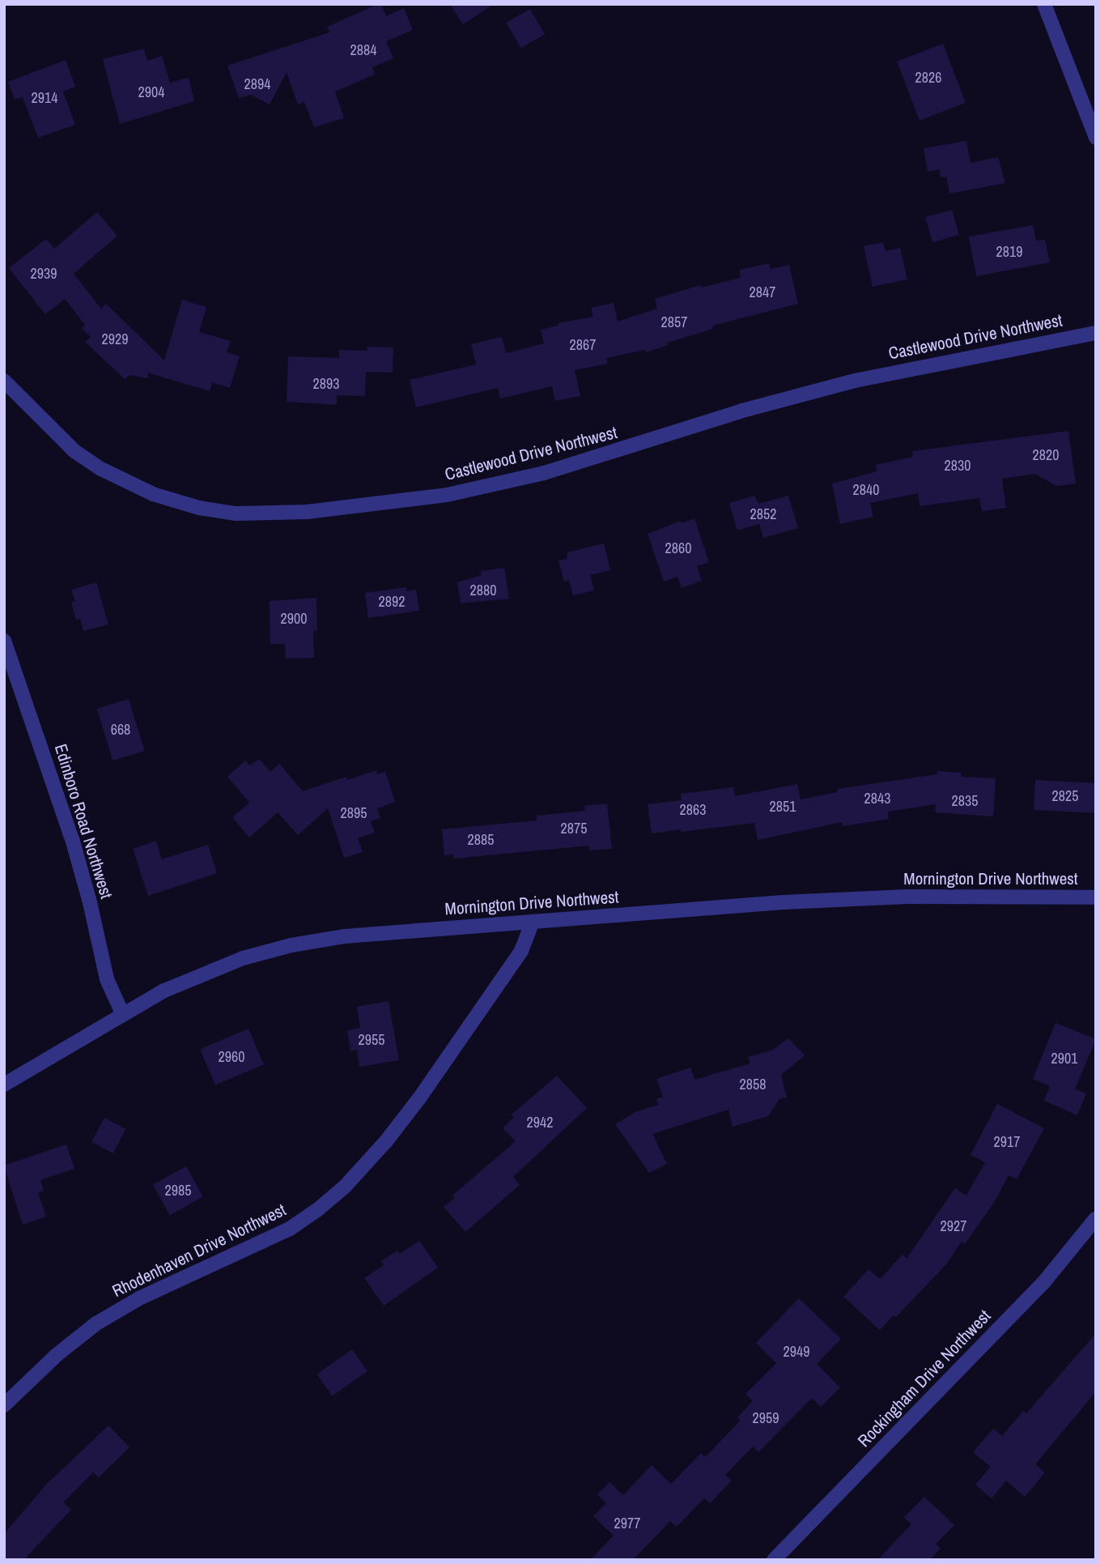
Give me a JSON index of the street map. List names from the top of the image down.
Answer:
{
  "streets": {
    "street": [
      "Castlewood Drive Northwest",
      "Edinboro Road Northwest",
      "Mornington Drive Northwest",
      "Rhodenhaven Drive Northwest",
      "Rockingham Drive Northwest"
    ]
  },
  "crossings": [
    ["Edinboro Road Northwest", "Mornington Drive Northwest"],
    ["Mornington Drive Northwest", "Rhodenhaven Drive Northwest"]
  ],
  "house_numbers": [
    "2884",
    "2826",
    "2894",
    "2904",
    "2914",
    "2819",
    "2939",
    "2847",
    "2857",
    "2929",
    "2867",
    "2893",
    "2820",
    "2830",
    "2840",
    "2852",
    "2860",
    "2880",
    "2892",
    "2900",
    "668",
    "2825",
    "2843",
    "2835",
    "2851",
    "2863",
    "2895",
    "2875",
    "2885",
    "2955",
    "2960",
    "2901",
    "2858",
    "2942",
    "2917",
    "2985",
    "2927",
    "2949",
    "2959",
    "2977"
  ]
}
